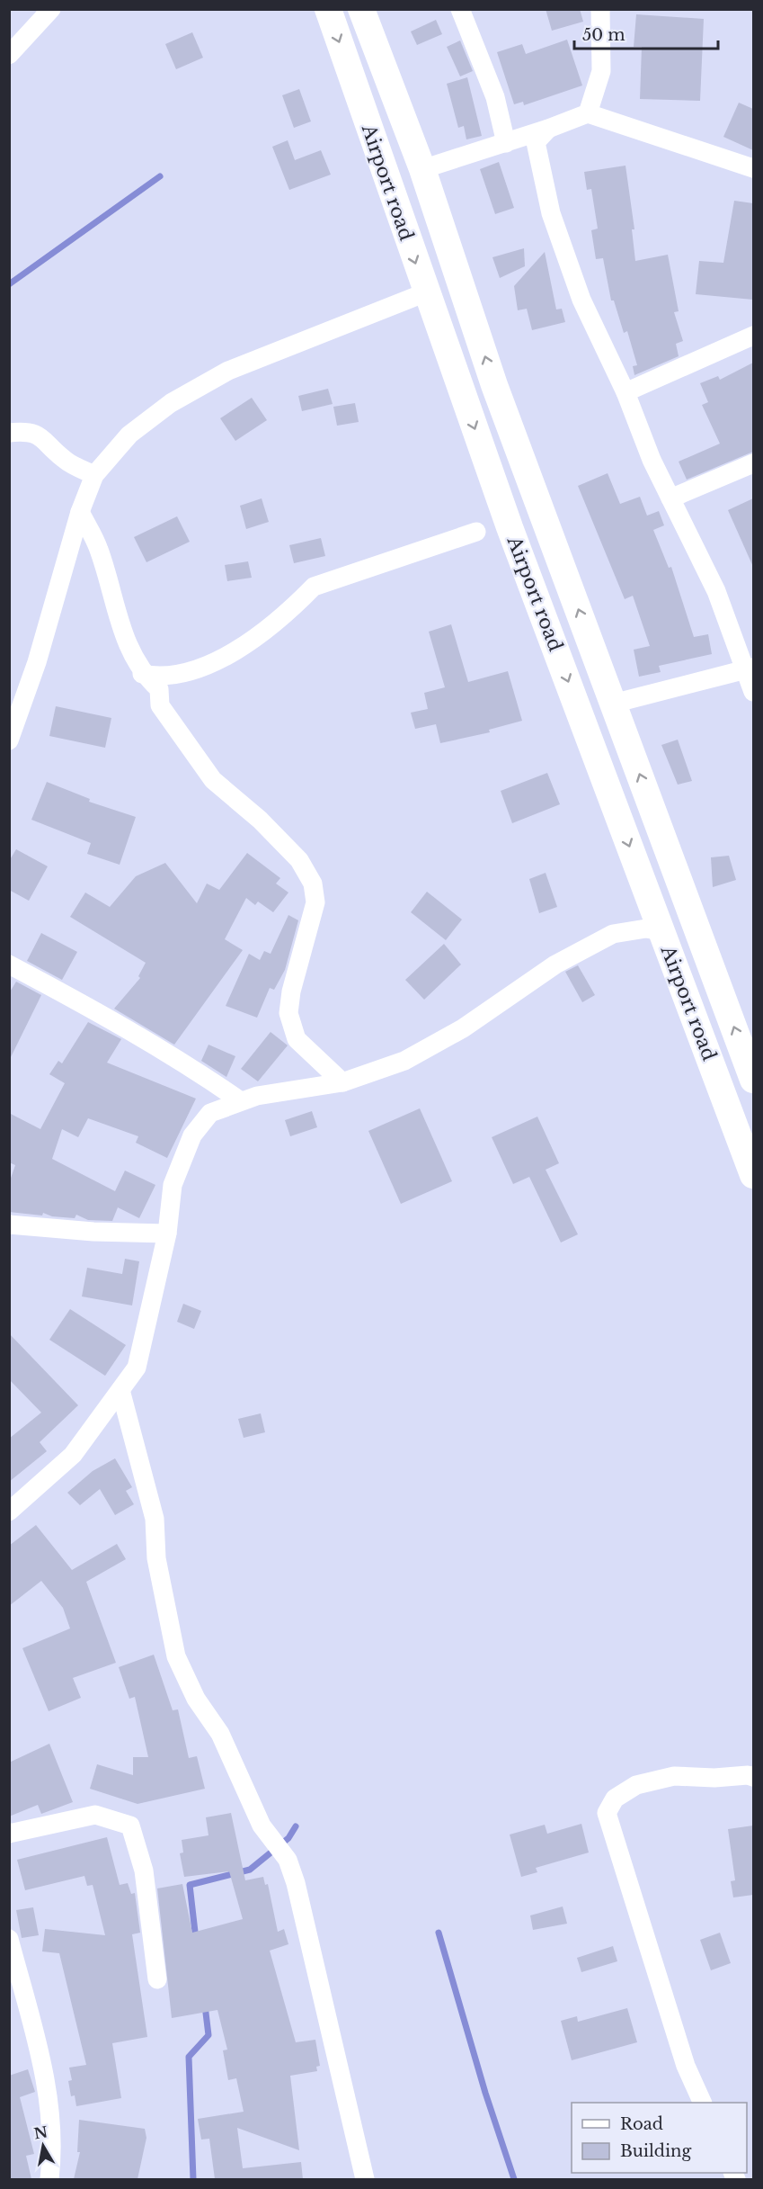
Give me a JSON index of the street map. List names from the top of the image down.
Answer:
{
  "streets": {
    "main road": ["Airport road"]
  },
  "legend": ["Road", "Building"],
  "scale_bar": "50 m",
  "north": "top"
}
